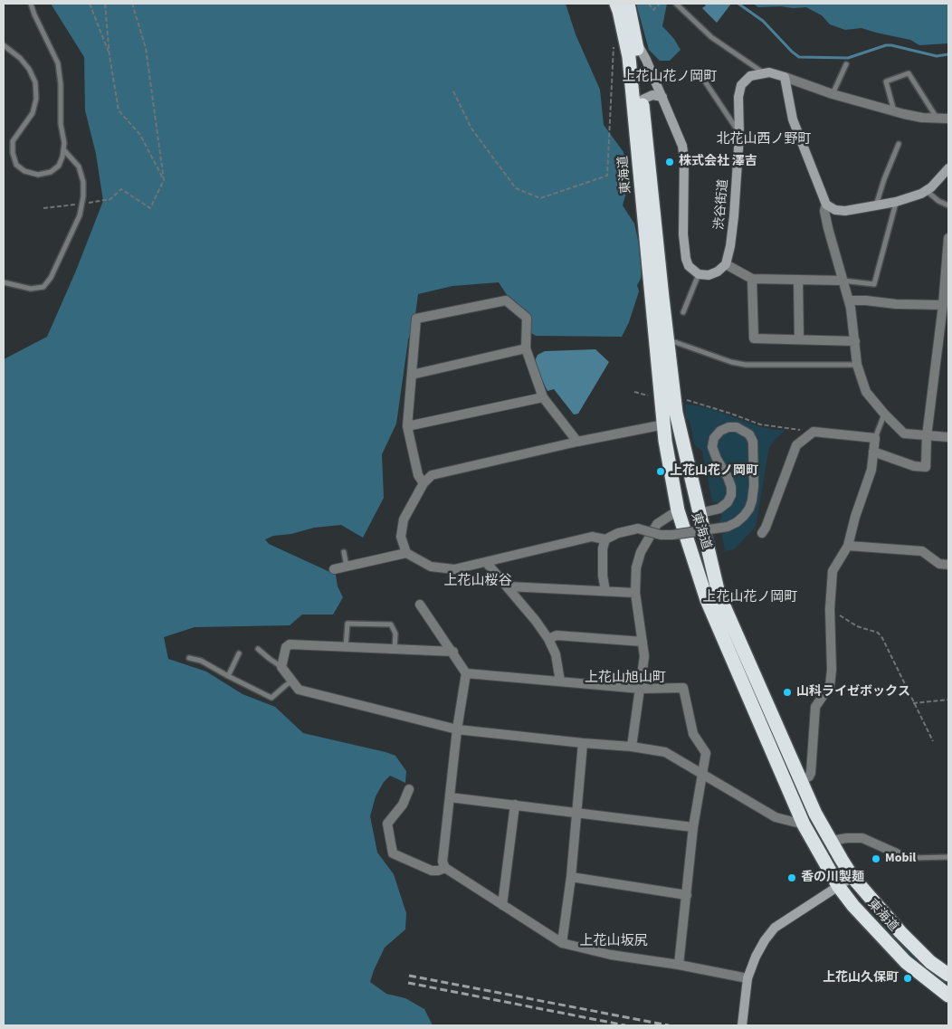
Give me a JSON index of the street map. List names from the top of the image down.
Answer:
{
  "streets": {
    "highway": ["東海道"],
    "main road": ["渋谷街道"]
  },
  "districts": [
    "上花山花ノ岡町",
    "北花山西ノ野町",
    "上花山桜谷",
    "上花山花ノ岡町",
    "上花山旭山町",
    "上花山坂尻"
  ],
  "places": [
    "株式会社 澤吉",
    "上花山花ノ岡町",
    "山科ライゼボックス",
    "Mobil",
    "香の川製麺",
    "上花山久保町"
  ]
}
